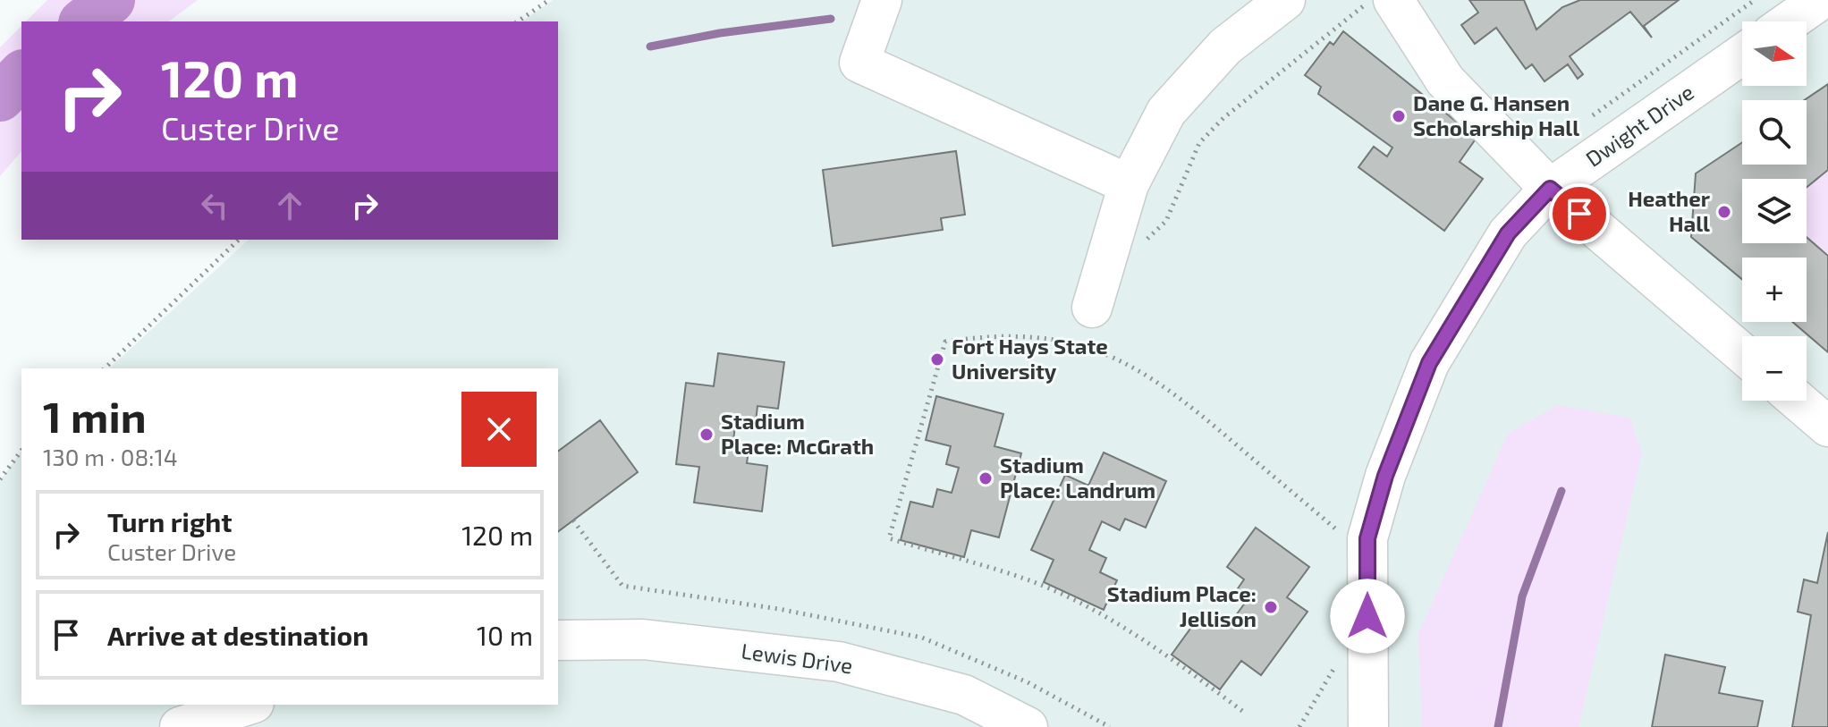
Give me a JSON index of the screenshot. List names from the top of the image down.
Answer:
{
  "streets": {
    "street": ["Dwight Drive", "Lewis Drive"]
  },
  "places": [
    "Dane G. Hansen Scholarship Hall",
    "Heather Hall",
    "Fort Hays State University",
    "Stadium Place: McGrath",
    "Stadium Place: Landrum",
    "Stadium Place: Jellison"
  ],
  "north": "right",
  "page": {
    "map_buttons": ["+", "−"],
    "turn": ["120 m", "Custer Drive"],
    "heading": ["1 min", "130 m · 08:14"],
    "list": [
      {
        "name": "Turn right",
        "note": "Custer Drive",
        "value": "120 m"
      },
      {
        "name": "Arrive at destination",
        "value": "10 m"
      }
    ]
  }
}
